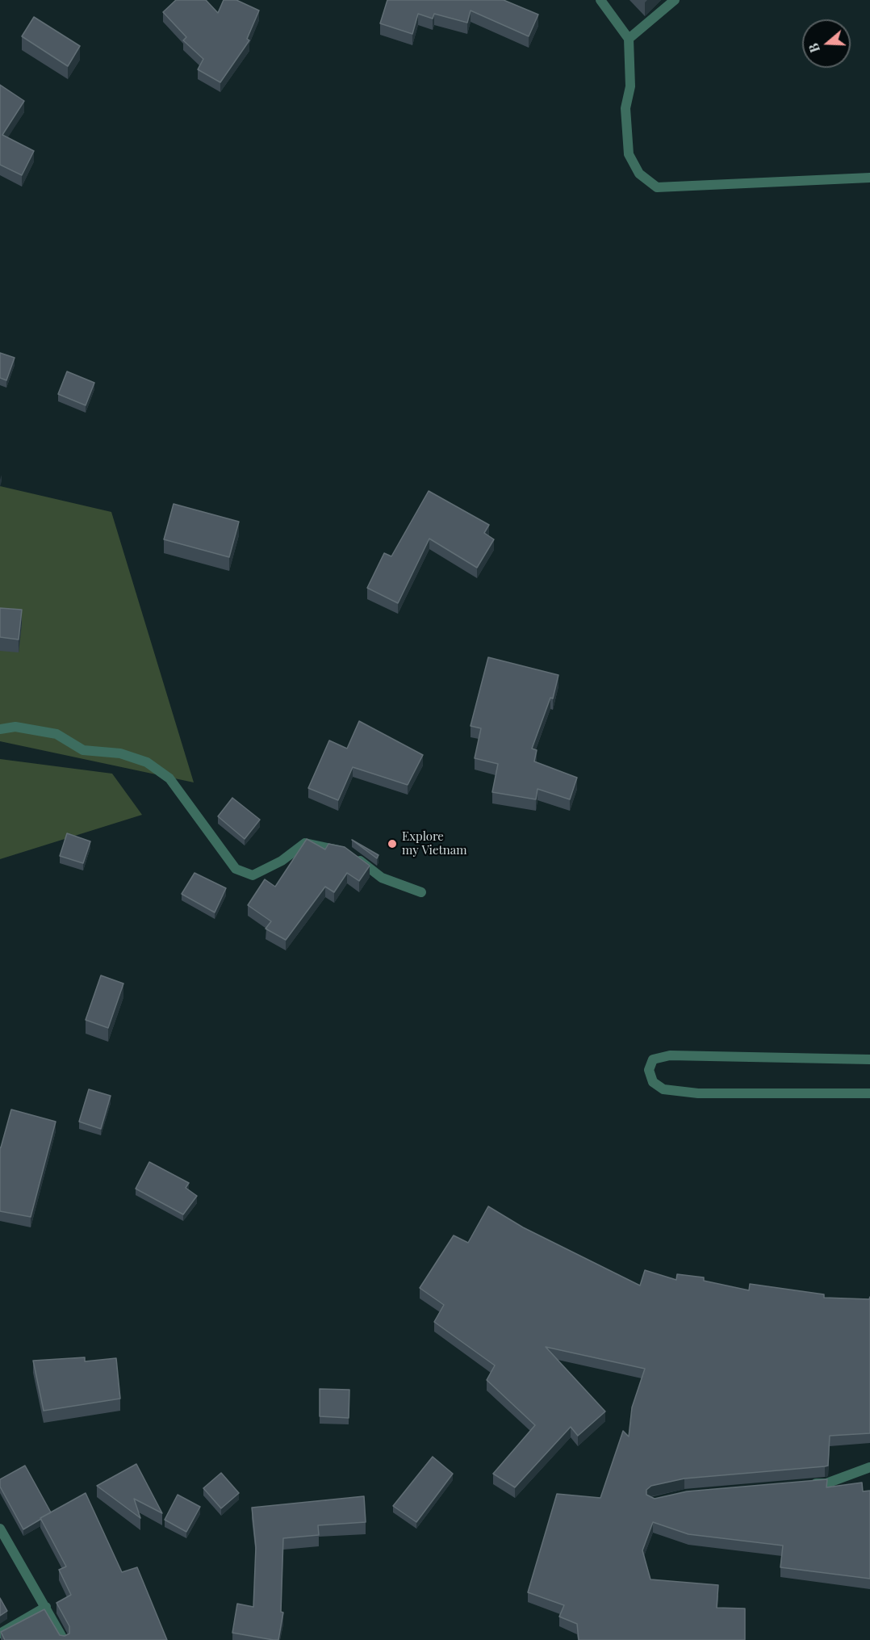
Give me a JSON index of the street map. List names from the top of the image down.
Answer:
{
  "places": ["Explore my Vietnam"],
  "north": "left"
}
